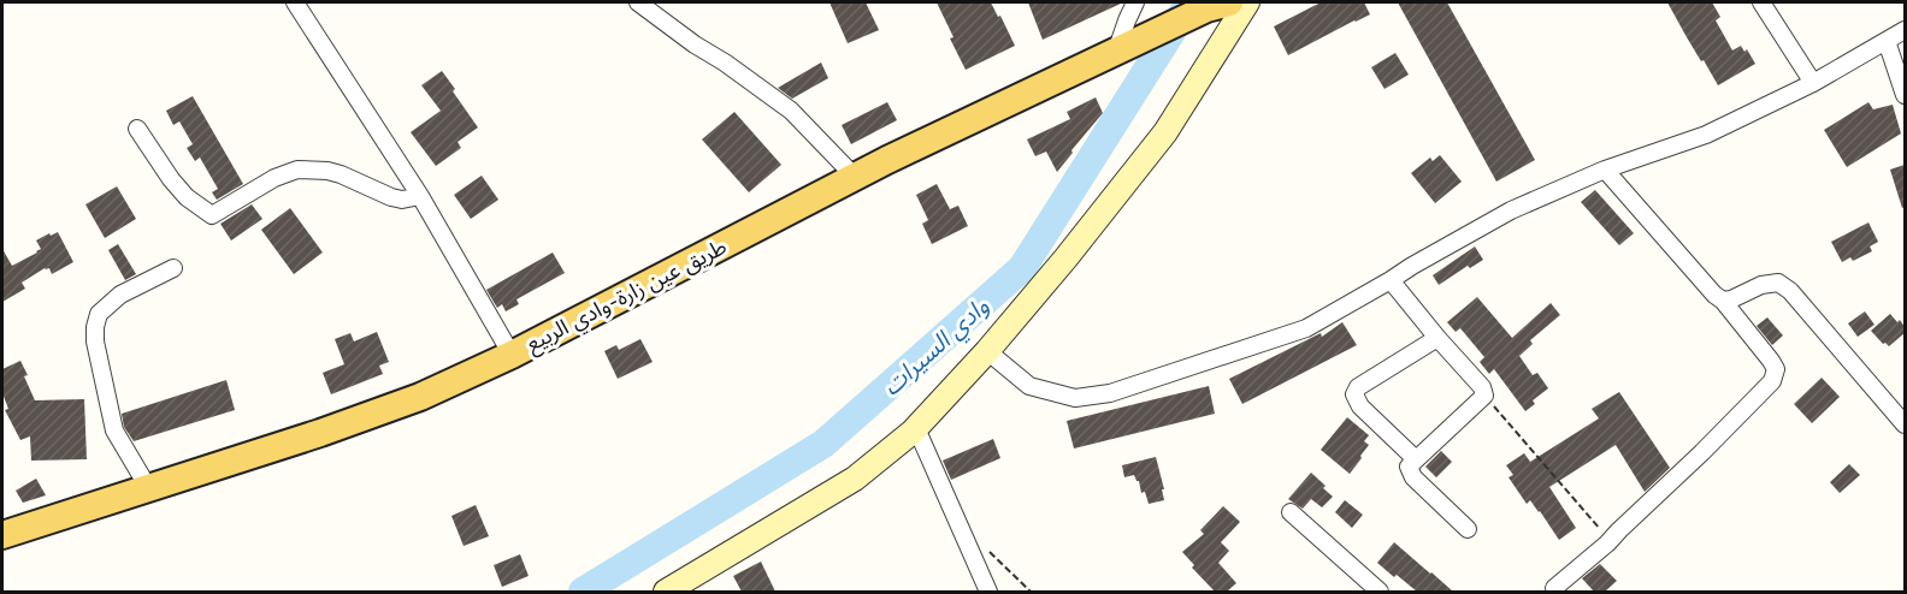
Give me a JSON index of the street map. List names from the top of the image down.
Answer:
{
  "streets": {
    "main road": ["طريق عين زارة-وادي الربيع"]
  },
  "water": ["وادي السيرات"]
}
